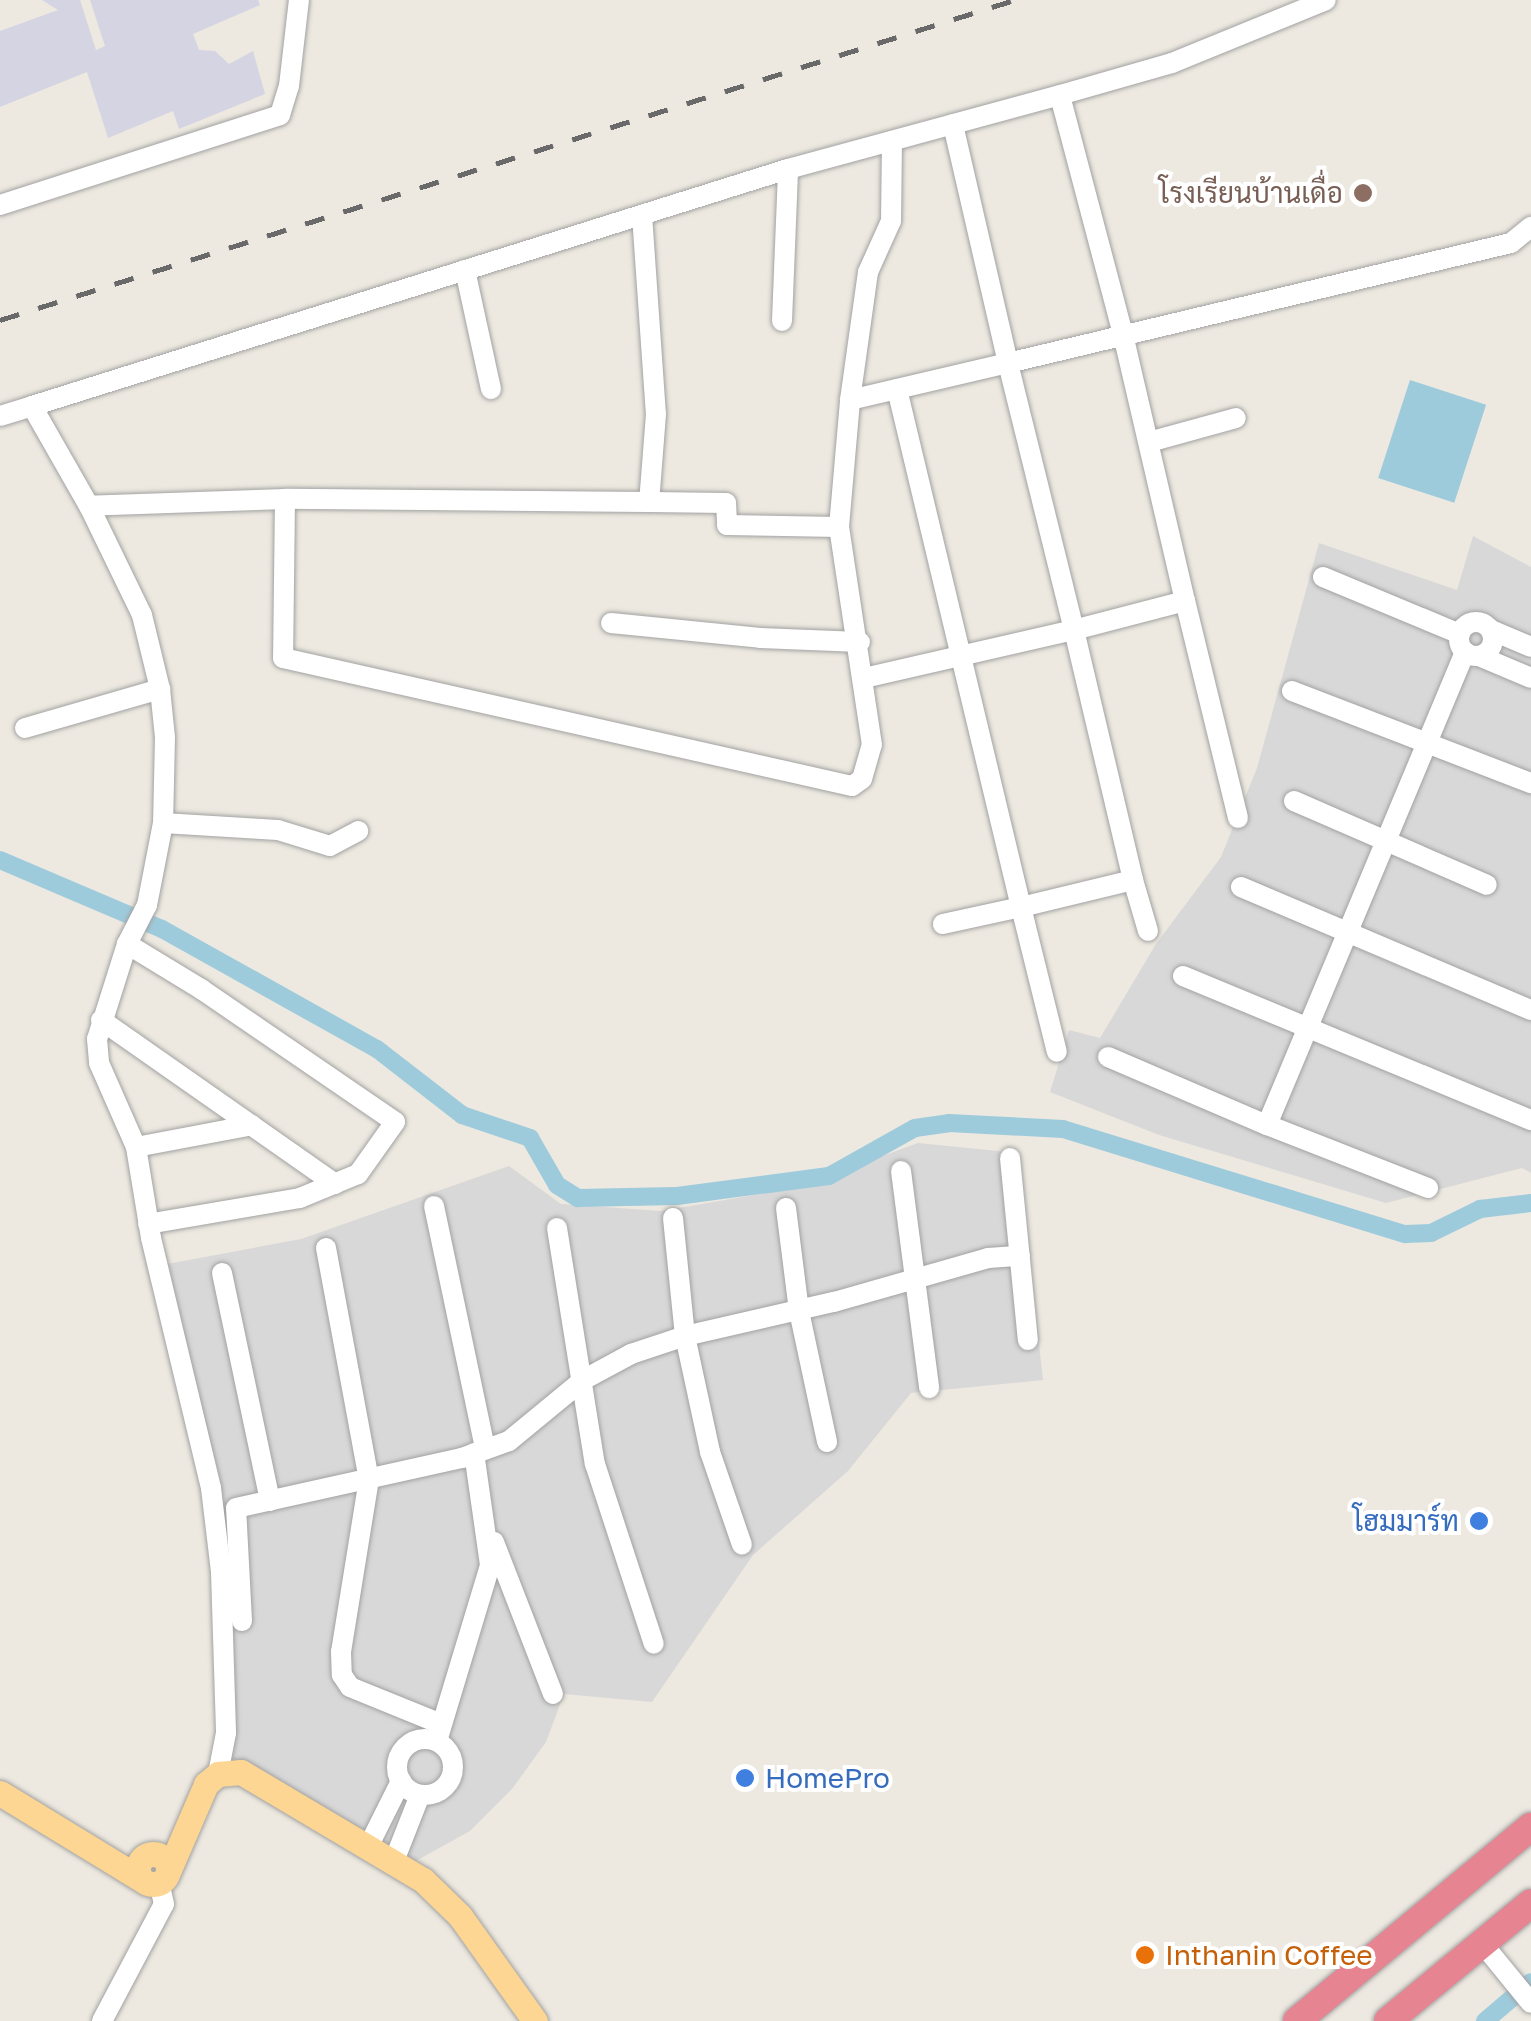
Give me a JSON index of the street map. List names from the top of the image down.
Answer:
{
  "places": [
    "โรงเรียนบ้านเดื่อ",
    "โฮมมาร์ท",
    "HomePro",
    "Inthanin Coffee"
  ]
}
